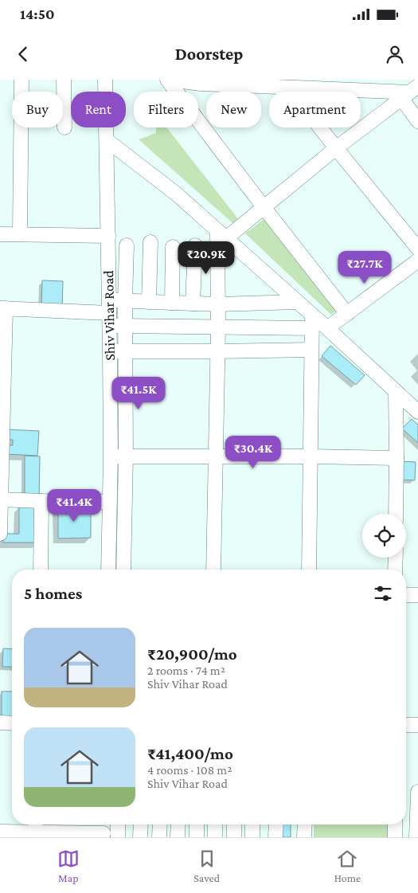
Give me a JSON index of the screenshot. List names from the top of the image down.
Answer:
{
  "streets": {
    "street": ["Shiv Vihar Road"]
  },
  "page": {
    "status": "14:50",
    "header": "Doorstep",
    "chip": [
      "Buy",
      "Rent",
      "Filters",
      "New",
      "Apartment"
    ],
    "price": [
      "₹20.9K",
      "₹27.7K",
      "₹41.5K",
      "₹30.4K",
      "₹41.4K"
    ],
    "heading": "5 homes",
    "list": [
      {
        "name": "₹20,900/mo",
        "note": "2 rooms · 74 m² · Shiv Vihar Road"
      },
      {
        "name": "₹41,400/mo",
        "note": "4 rooms · 108 m² · Shiv Vihar Road"
      }
    ],
    "tabs": ["Map", "Saved", "Home"]
  }
}
